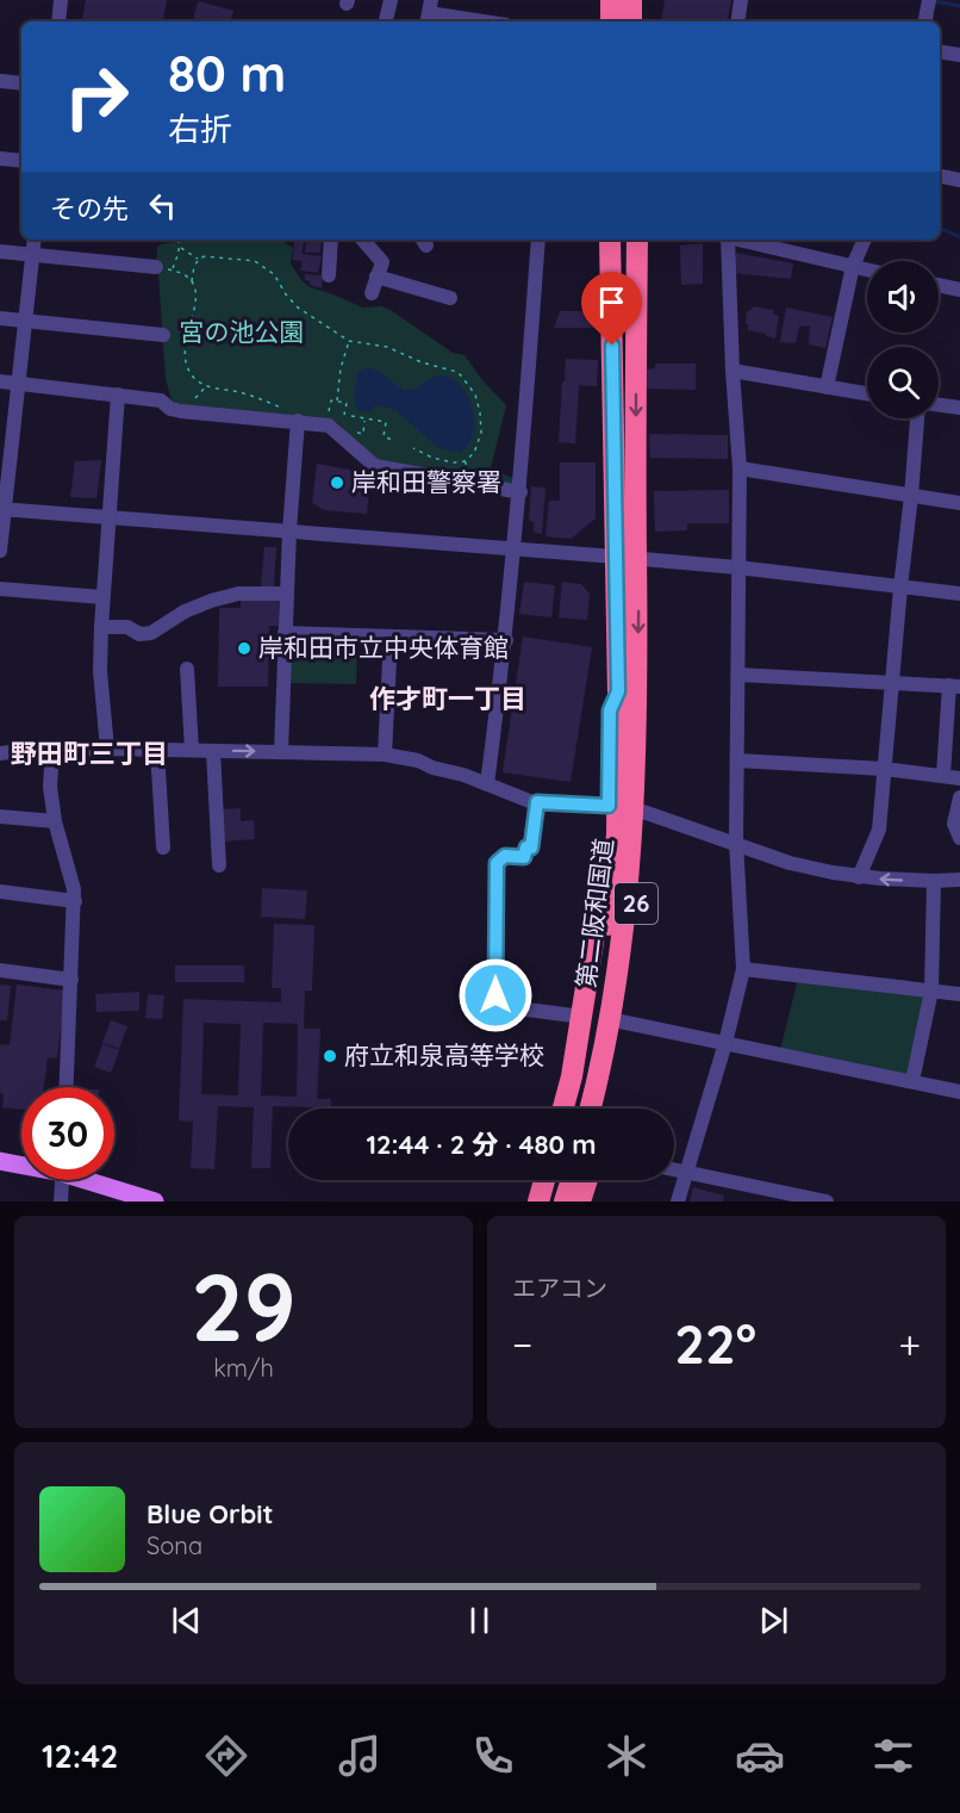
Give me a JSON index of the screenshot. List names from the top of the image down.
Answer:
{
  "streets": {
    "highway": ["26", "第二阪和国道"]
  },
  "crossings": [
    ["26", "第二阪和国道"]
  ],
  "districts": ["作才町一丁目", "野田町三丁目"],
  "parks": ["宮の池公園"],
  "places": ["岸和田警察署", "岸和田市立中央体育館", "府立和泉高等学校"],
  "page": {
    "turn": ["80 m", "右折"],
    "then": "その先",
    "limit": "30",
    "trip": "12:44 · 2 分 · 480 m",
    "tile": [
      ["29", "km/h"],
      "エアコン"
    ],
    "heat": ["−", "22°", "+"],
    "song": ["Blue Orbit", "Sona"],
    "tabs": "12:42"
  }
}
